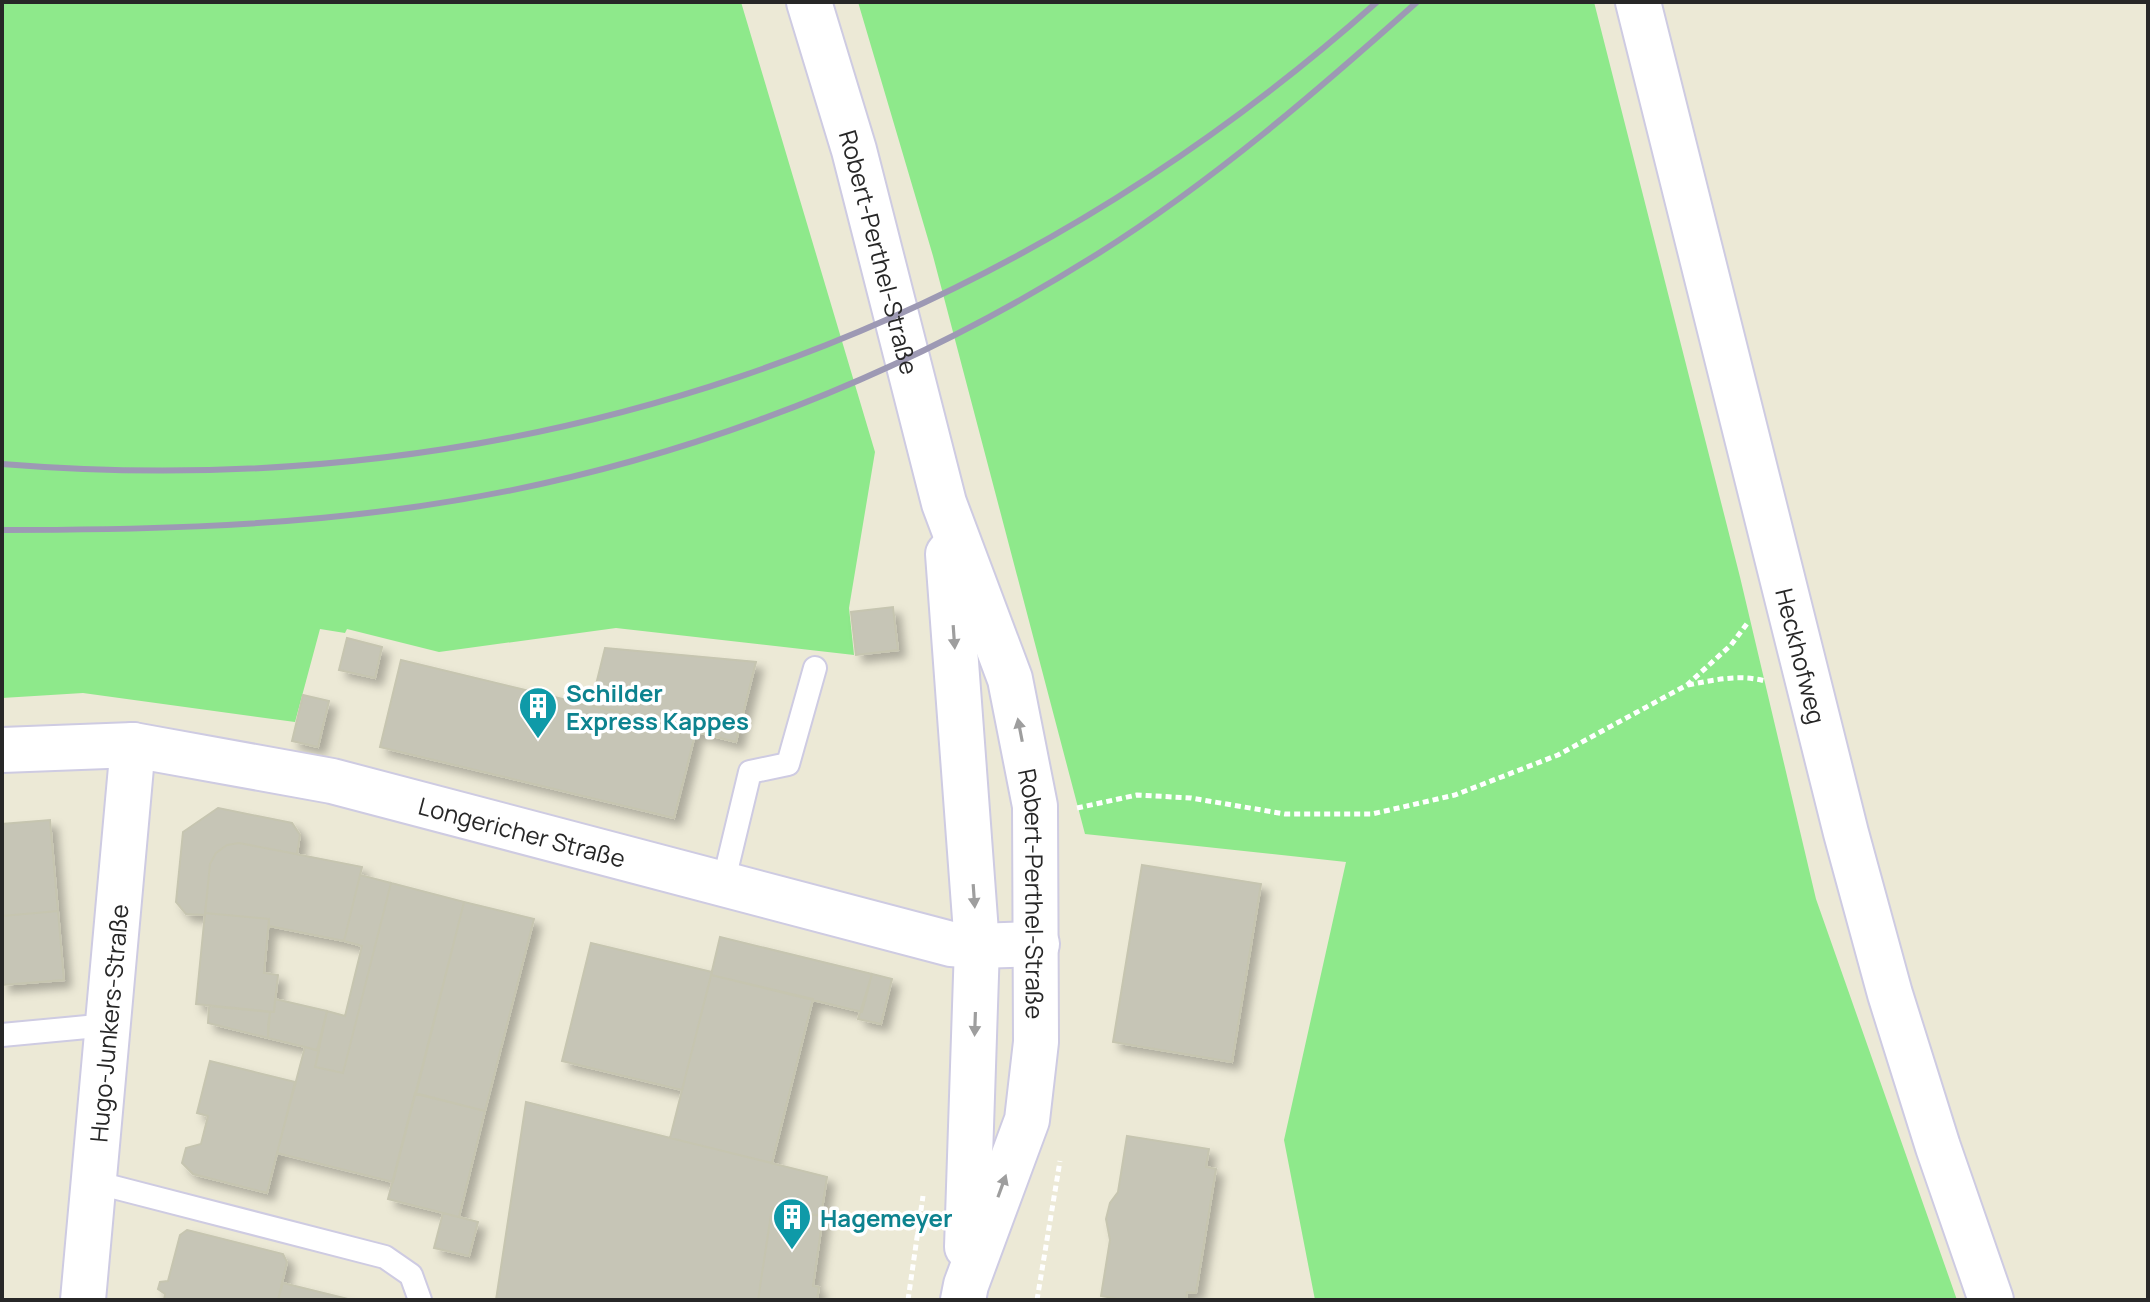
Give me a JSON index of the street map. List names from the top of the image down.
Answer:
{
  "streets": {
    "street": [
      "Robert-Perthel-Straße",
      "Heckhofweg",
      "Longericher Straße",
      "Hugo-Junkers-Straße"
    ]
  },
  "crossings": [
    ["Robert-Perthel-Straße", "Longericher Straße"],
    ["Longericher Straße", "Hugo-Junkers-Straße"]
  ],
  "places": {
    "building": ["Schilder Express Kappes", "Hagemeyer"]
  }
}
